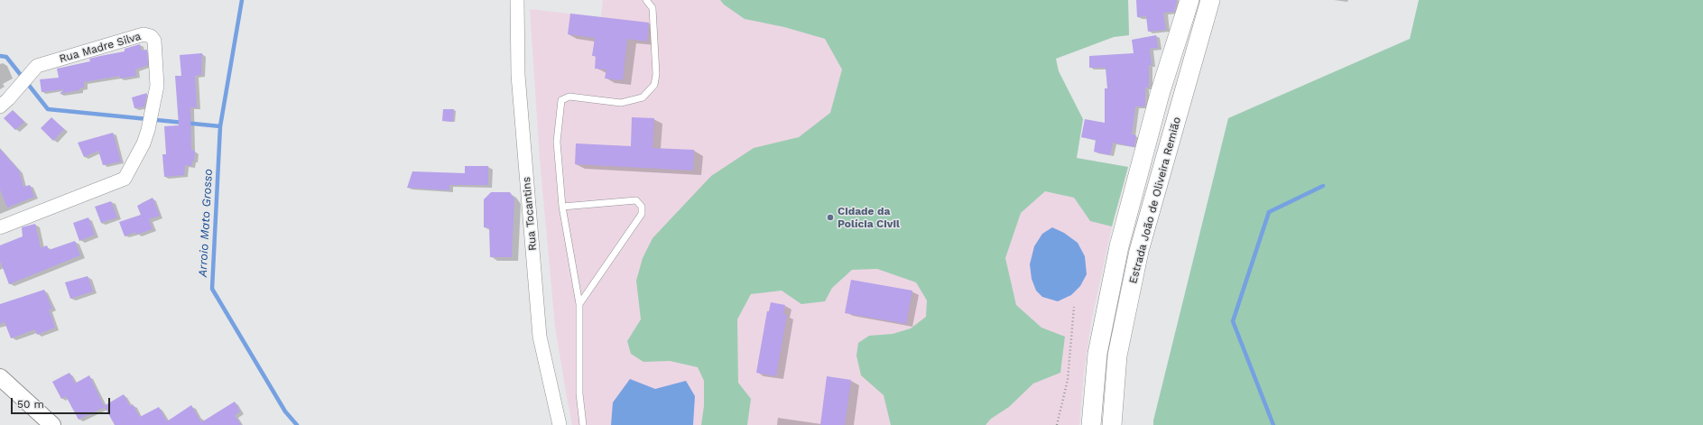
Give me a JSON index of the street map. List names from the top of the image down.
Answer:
{
  "streets": {
    "main road": ["Estrada João de Oliveira Remião"],
    "street": ["Rua Madre Silva", "Rua Tocantins"]
  },
  "water": ["Arroio Mato Grosso"],
  "places": ["Cidade da Polícia Civil"],
  "scale_bar": "50 m"
}
